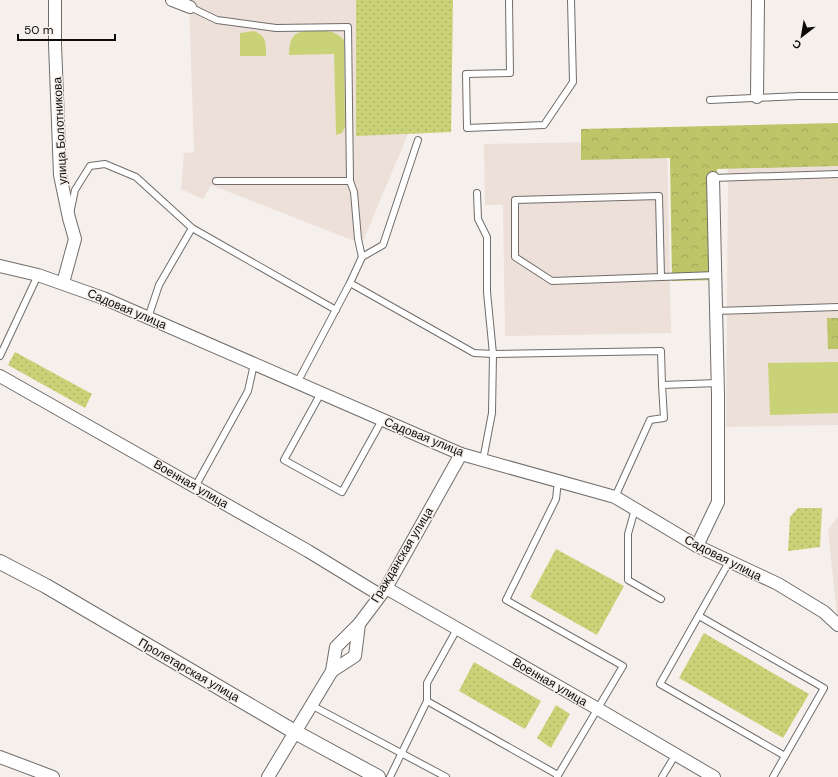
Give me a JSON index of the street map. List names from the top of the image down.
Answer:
{
  "streets": {
    "street": [
      "улица Болотникова",
      "Садовая улица",
      "Военная улица",
      "Гражданская улица",
      "Пролетарская улица"
    ]
  },
  "crossings": [
    ["улица Болотникова", "Садовая улица"],
    ["Садовая улица", "Гражданская улица"],
    ["Военная улица", "Гражданская улица"],
    ["Гражданская улица", "Пролетарская улица"]
  ],
  "scale_bar": "50 m",
  "north": "bottom left"
}
